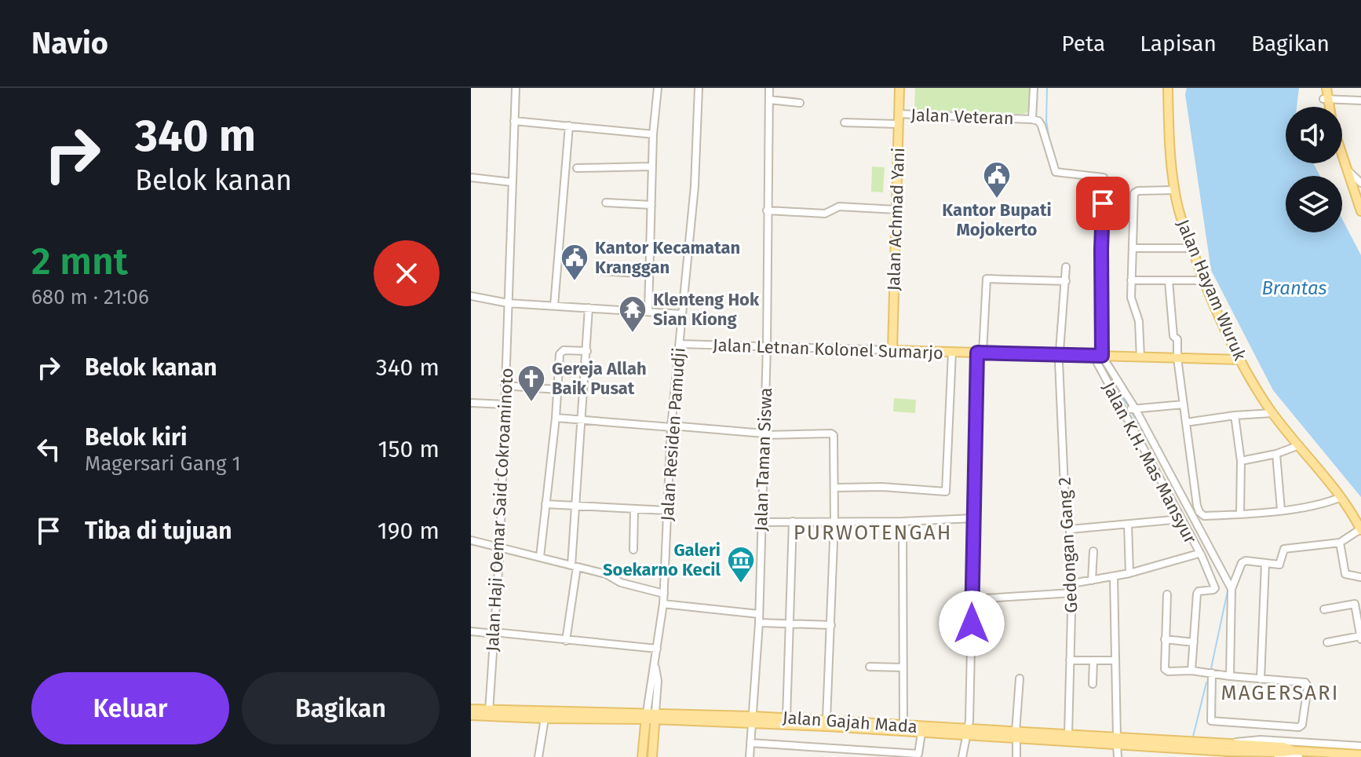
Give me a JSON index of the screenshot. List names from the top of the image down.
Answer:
{
  "streets": {
    "main road": [
      "Jalan Achmad Yani",
      "Jalan Hayam Wuruk",
      "Jalan Letnan Kolonel Sumarjo",
      "Jalan Gajah Mada"
    ],
    "street": [
      "Jalan Veteran",
      "Jalan Residen Pamudji",
      "Jalan Taman Siswa",
      "Jalan K.H. Mas Mansyur",
      "Jalan Haji Oemar Said Cokroaminoto",
      "Gedongan Gang 2"
    ]
  },
  "crossings": [
    ["Jalan Veteran", "Jalan Achmad Yani"],
    ["Jalan Achmad Yani", "Jalan Letnan Kolonel Sumarjo"],
    ["Jalan Hayam Wuruk", "Jalan Letnan Kolonel Sumarjo"],
    ["Jalan Letnan Kolonel Sumarjo", "Jalan Residen Pamudji"],
    ["Jalan Letnan Kolonel Sumarjo", "Jalan Taman Siswa"],
    ["Jalan Letnan Kolonel Sumarjo", "Jalan K.H. Mas Mansyur"],
    ["Jalan Letnan Kolonel Sumarjo", "Gedongan Gang 2"],
    ["Jalan Residen Pamudji", "Jalan Gajah Mada"],
    ["Jalan Taman Siswa", "Jalan Gajah Mada"],
    ["Jalan K.H. Mas Mansyur", "Gedongan Gang 2"],
    ["Jalan Haji Oemar Said Cokroaminoto", "Jalan Gajah Mada"],
    ["Gedongan Gang 2", "Jalan Gajah Mada"]
  ],
  "districts": ["PURWOTENGAH", "MAGERSARI"],
  "water": ["Brantas"],
  "places": {
    "public building": ["Kantor Bupati Mojokerto", "Kantor Kecamatan Kranggan"],
    "temple": ["Klenteng Hok Sian Kiong"],
    "church": ["Gereja Allah Baik Pusat"],
    "museum": ["Galeri Soekarno Kecil"]
  },
  "page": {
    "header": "Navio",
    "nav": ["Peta", "Lapisan", "Bagikan"],
    "turn": ["340 m", "Belok kanan"],
    "heading": ["2 mnt", "680 m · 21:06"],
    "list": [
      {
        "name": "Belok kanan",
        "value": "340 m"
      },
      {
        "name": "Belok kiri",
        "note": "Magersari Gang 1",
        "value": "150 m"
      },
      {
        "name": "Tiba di tujuan",
        "value": "190 m"
      }
    ],
    "buttons": ["Keluar", "Bagikan"]
  }
}
